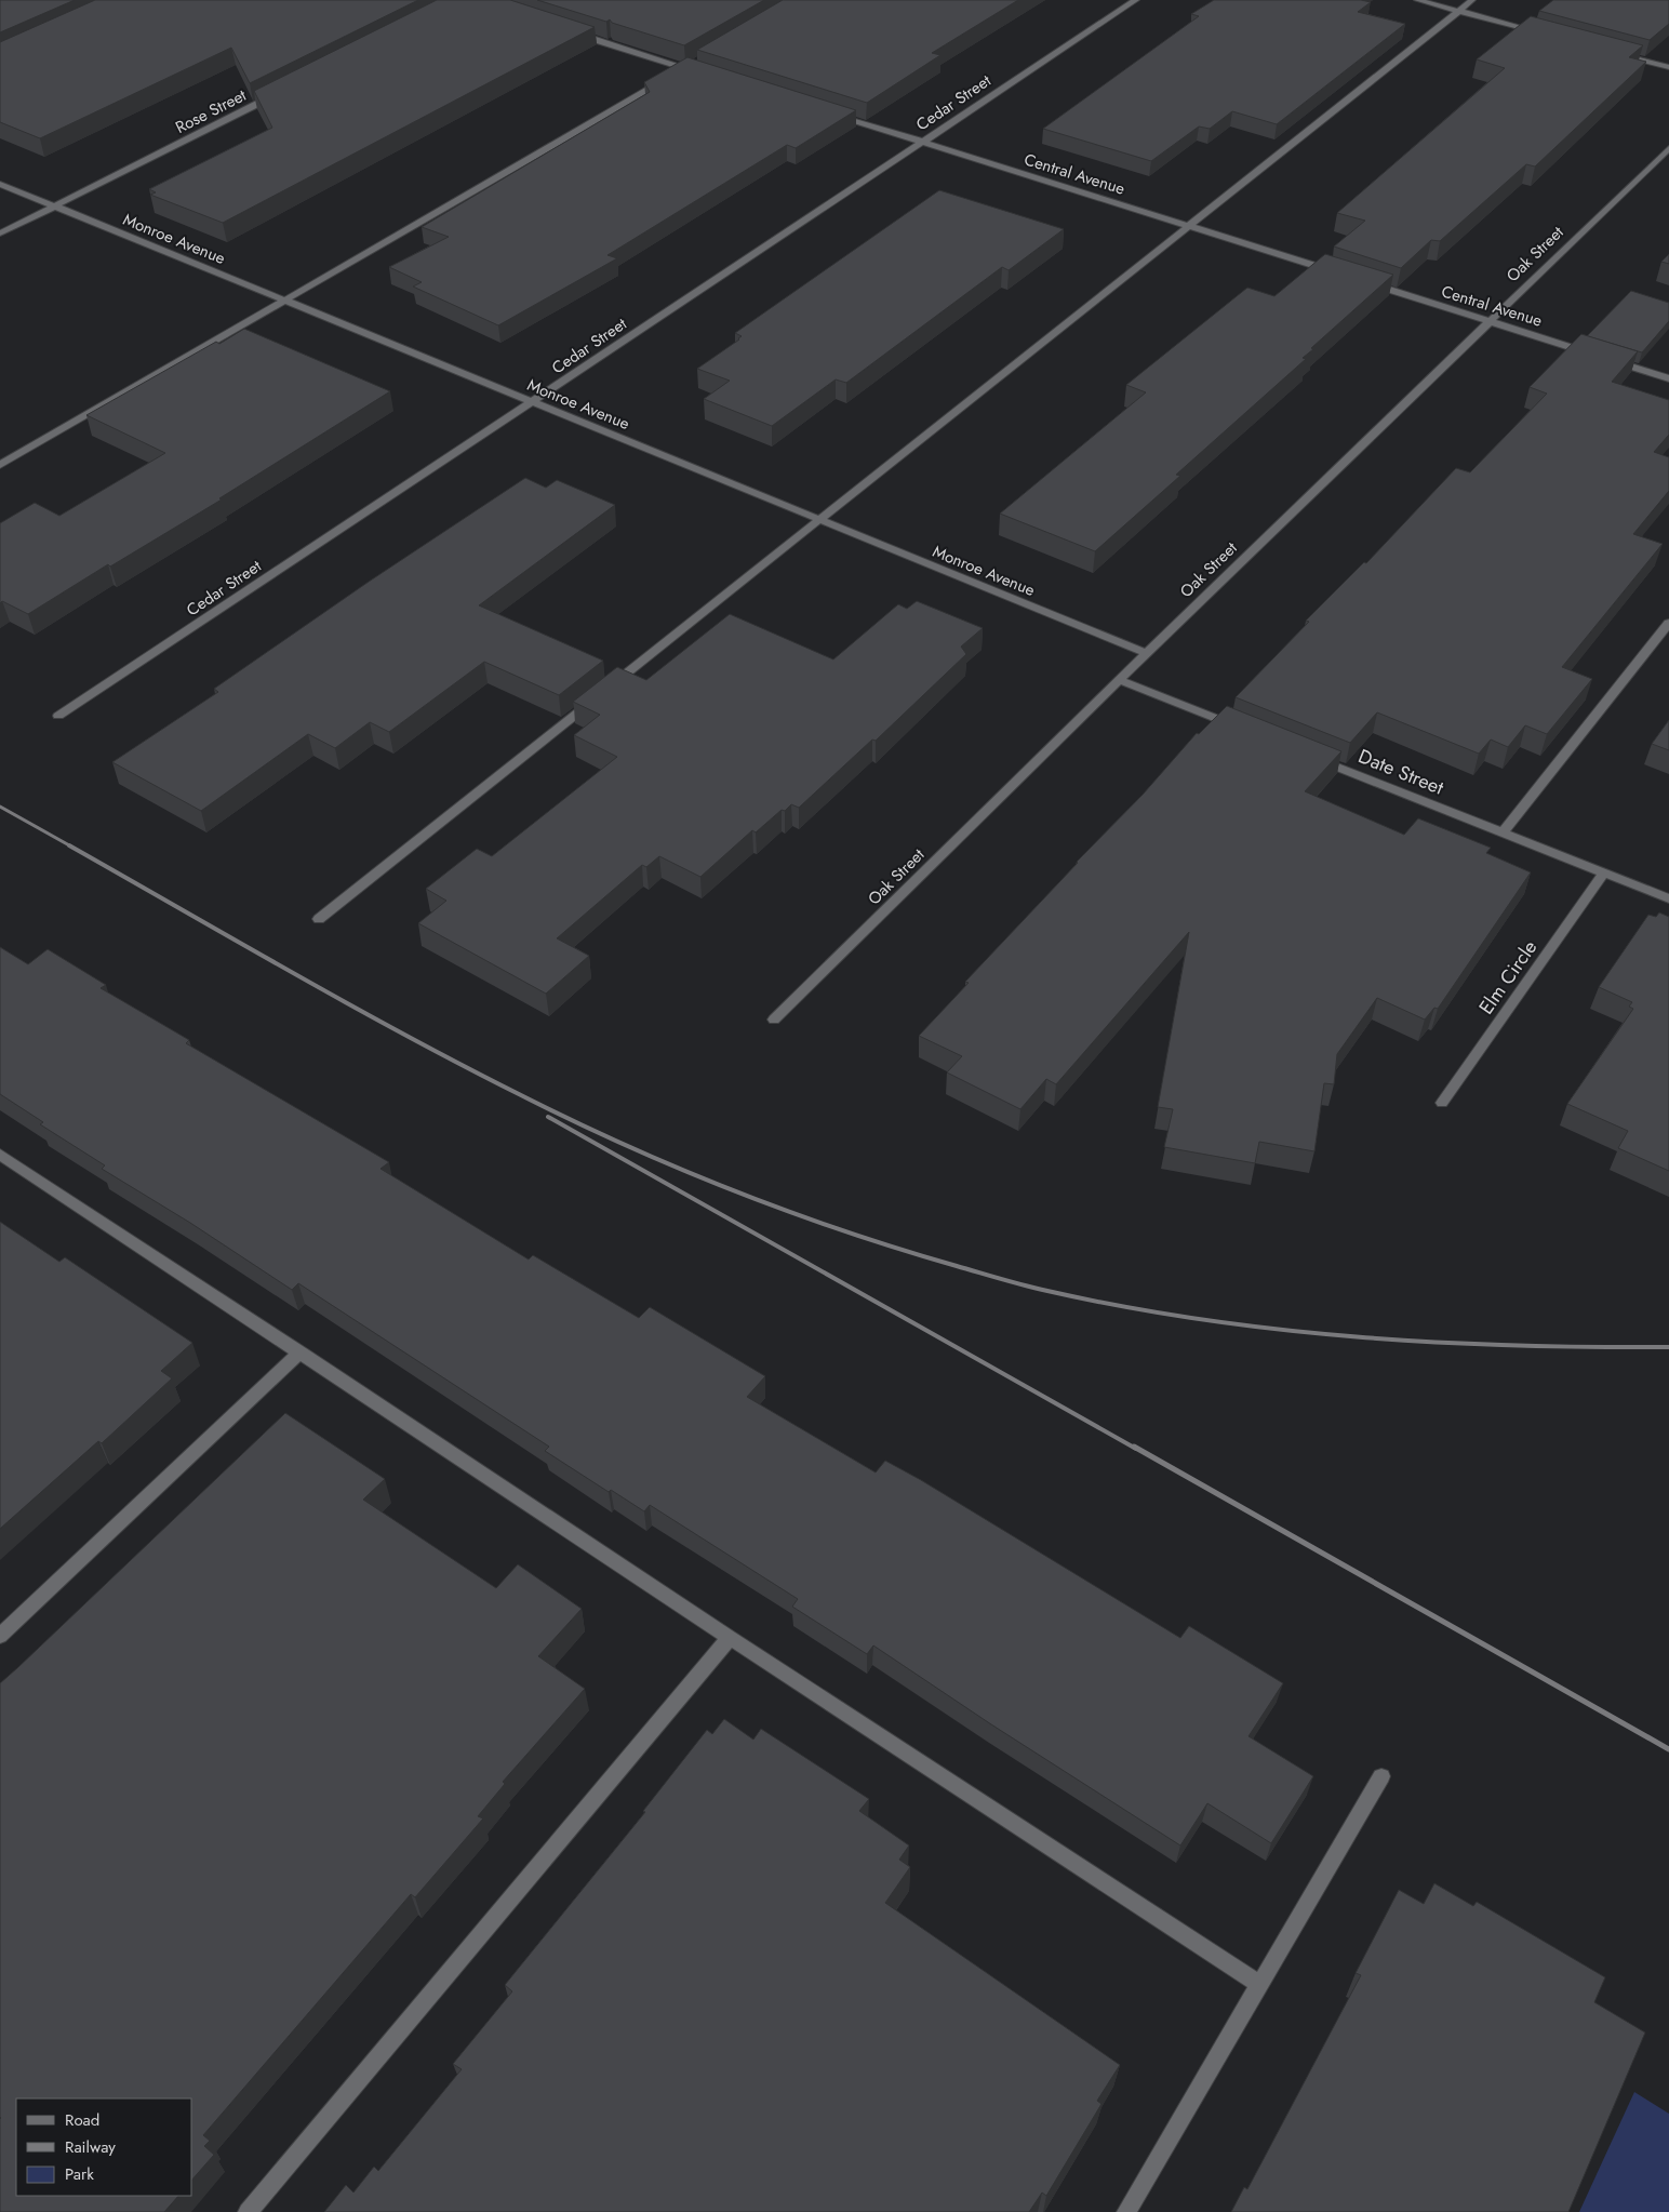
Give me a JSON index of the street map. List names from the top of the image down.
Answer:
{
  "streets": {
    "street": [
      "Cedar Street",
      "Rose Street",
      "Central Avenue",
      "Monroe Avenue",
      "Oak Street",
      "Date Street",
      "Elm Circle"
    ]
  },
  "crossings": [
    ["Cedar Street", "Central Avenue"],
    ["Cedar Street", "Monroe Avenue"],
    ["Rose Street", "Monroe Avenue"],
    ["Central Avenue", "Oak Street"],
    ["Monroe Avenue", "Oak Street"],
    ["Date Street", "Elm Circle"]
  ],
  "legend": ["Road", "Railway", "Park"]
}
